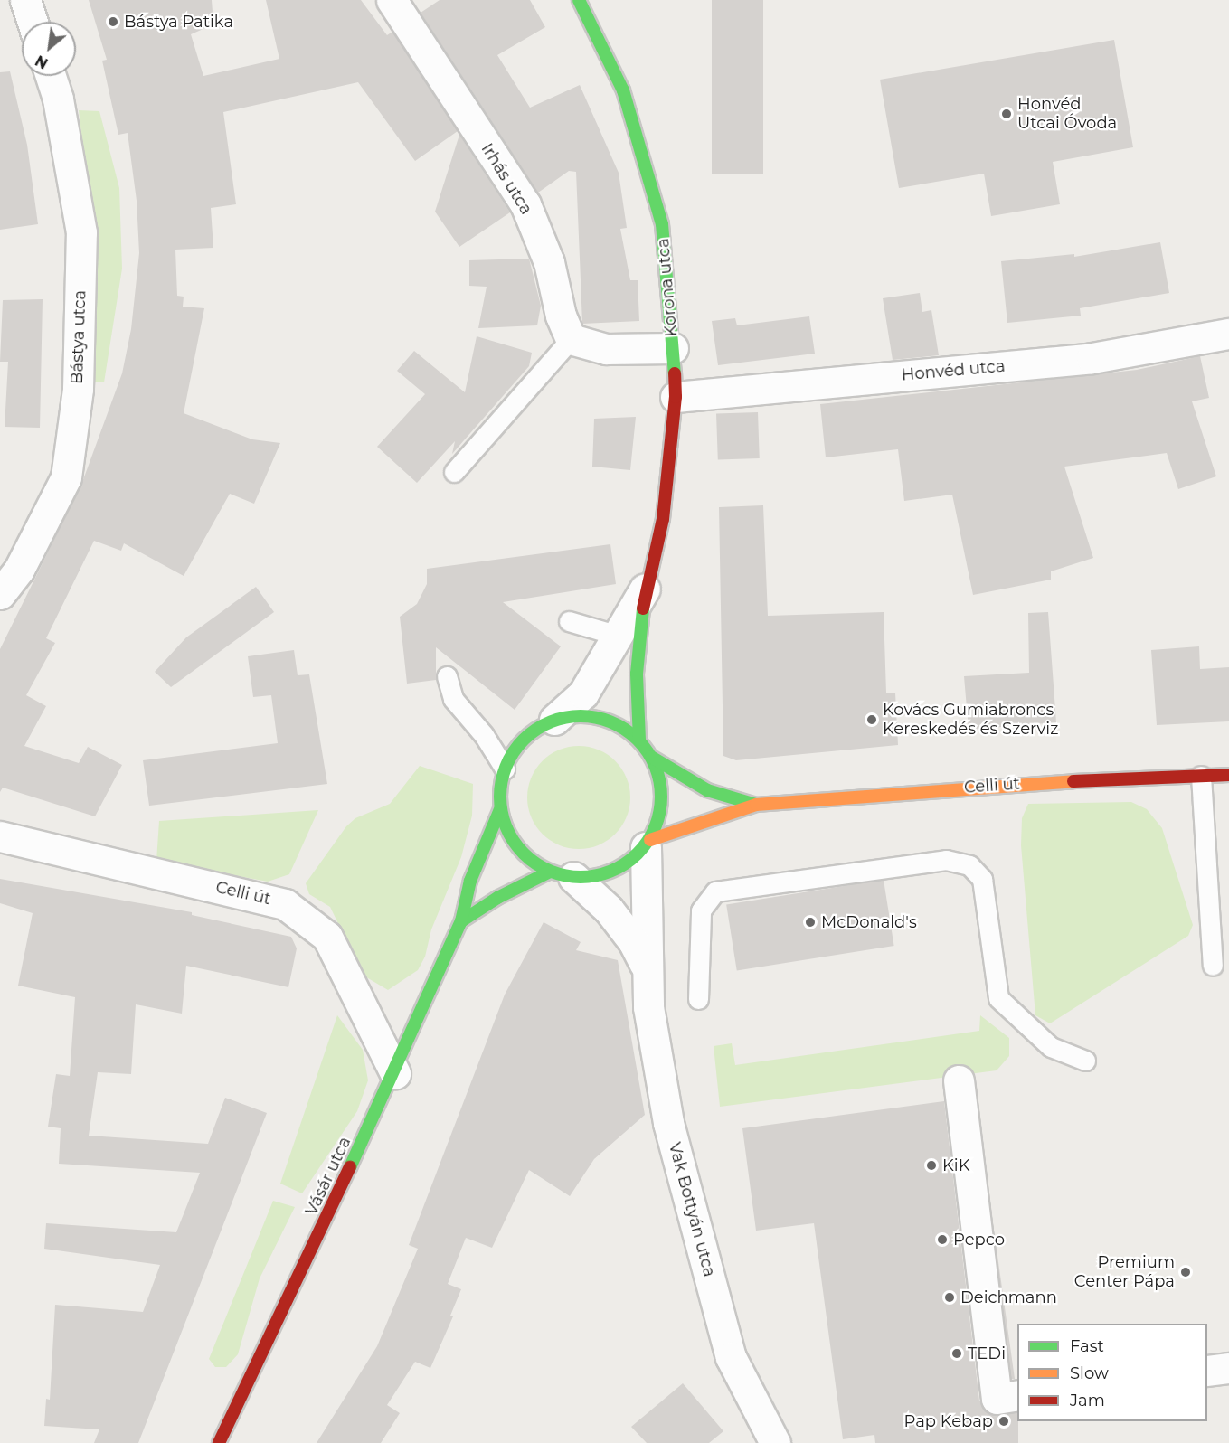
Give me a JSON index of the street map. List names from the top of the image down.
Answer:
{
  "streets": {
    "street": [
      "Irhás utca",
      "Korona utca",
      "Bástya utca",
      "Honvéd utca",
      "Celli út",
      "Vásár utca",
      "Vak Bottyán utca"
    ]
  },
  "crossings": [
    ["Korona utca", "Honvéd utca"],
    ["Korona utca", "Celli út"],
    ["Korona utca", "Vásár utca"],
    ["Korona utca", "Vak Bottyán utca"],
    ["Celli út", "Vásár utca"],
    ["Celli út", "Vak Bottyán utca"],
    ["Vásár utca", "Vak Bottyán utca"]
  ],
  "places": [
    "Bástya Patika",
    "Honvéd Utcai Óvoda",
    "Kovács Gumiabroncs Kereskedés és Szerviz",
    "McDonald's",
    "KiK",
    "Pepco",
    "Premium Center Pápa",
    "Deichmann",
    "TEDi",
    "Pap Kebap"
  ],
  "legend": ["Fast", "Slow", "Jam"],
  "north": "bottom left"
}
